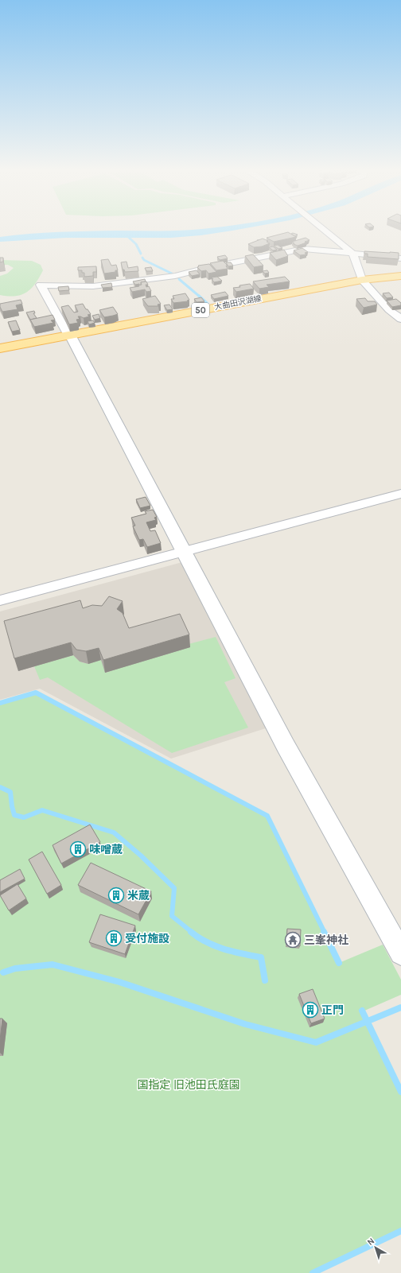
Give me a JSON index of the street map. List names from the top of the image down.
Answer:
{
  "streets": {
    "main road": ["大曲田沢湖線", "50"]
  },
  "parks": ["国指定 旧池田氏庭園"],
  "places": {
    "building": [
      "味噌蔵",
      "米蔵",
      "受付施設",
      "正門"
    ],
    "temple": ["三峯神社"]
  },
  "north": "top left"
}
